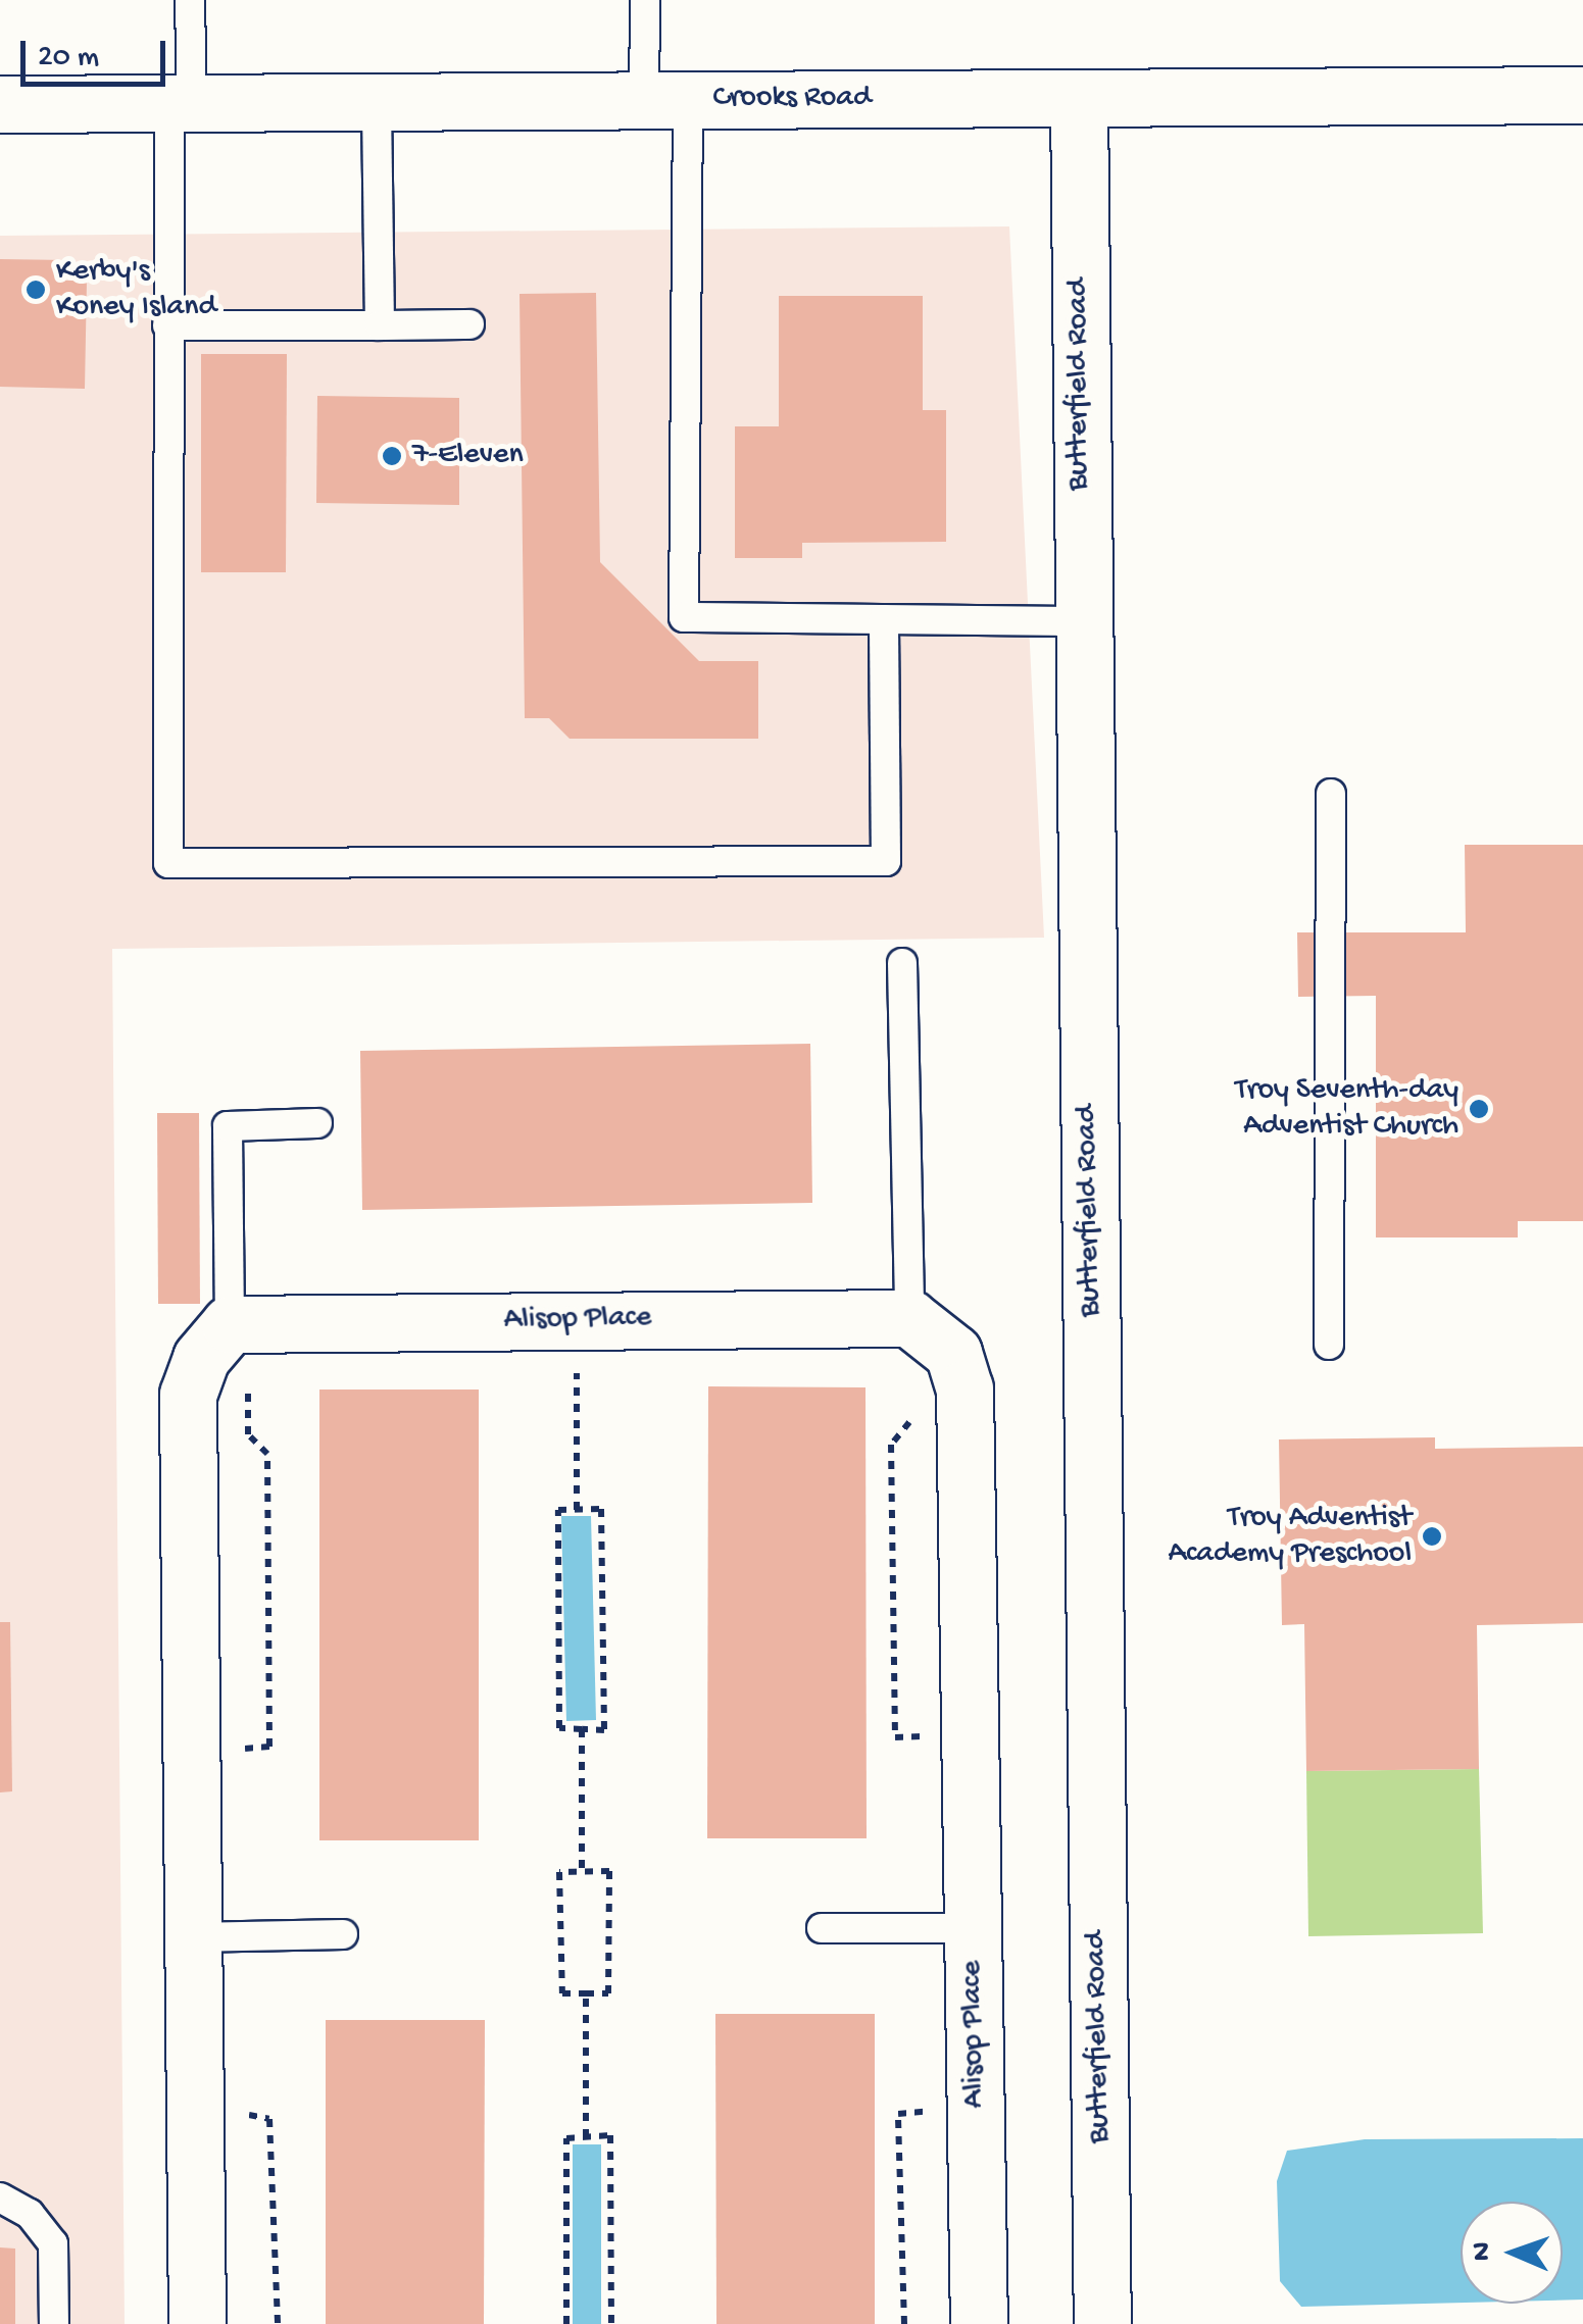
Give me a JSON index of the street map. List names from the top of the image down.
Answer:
{
  "streets": {
    "street": ["Crooks Road", "Butterfield Road", "Alisop Place"]
  },
  "crossings": [
    ["Crooks Road", "Butterfield Road"]
  ],
  "places": [
    "Kerby's Koney Island",
    "7-Eleven",
    "Troy Seventh-day Adventist Church",
    "Troy Adventist Academy Preschool"
  ],
  "scale_bar": "20 m",
  "north": "left"
}
